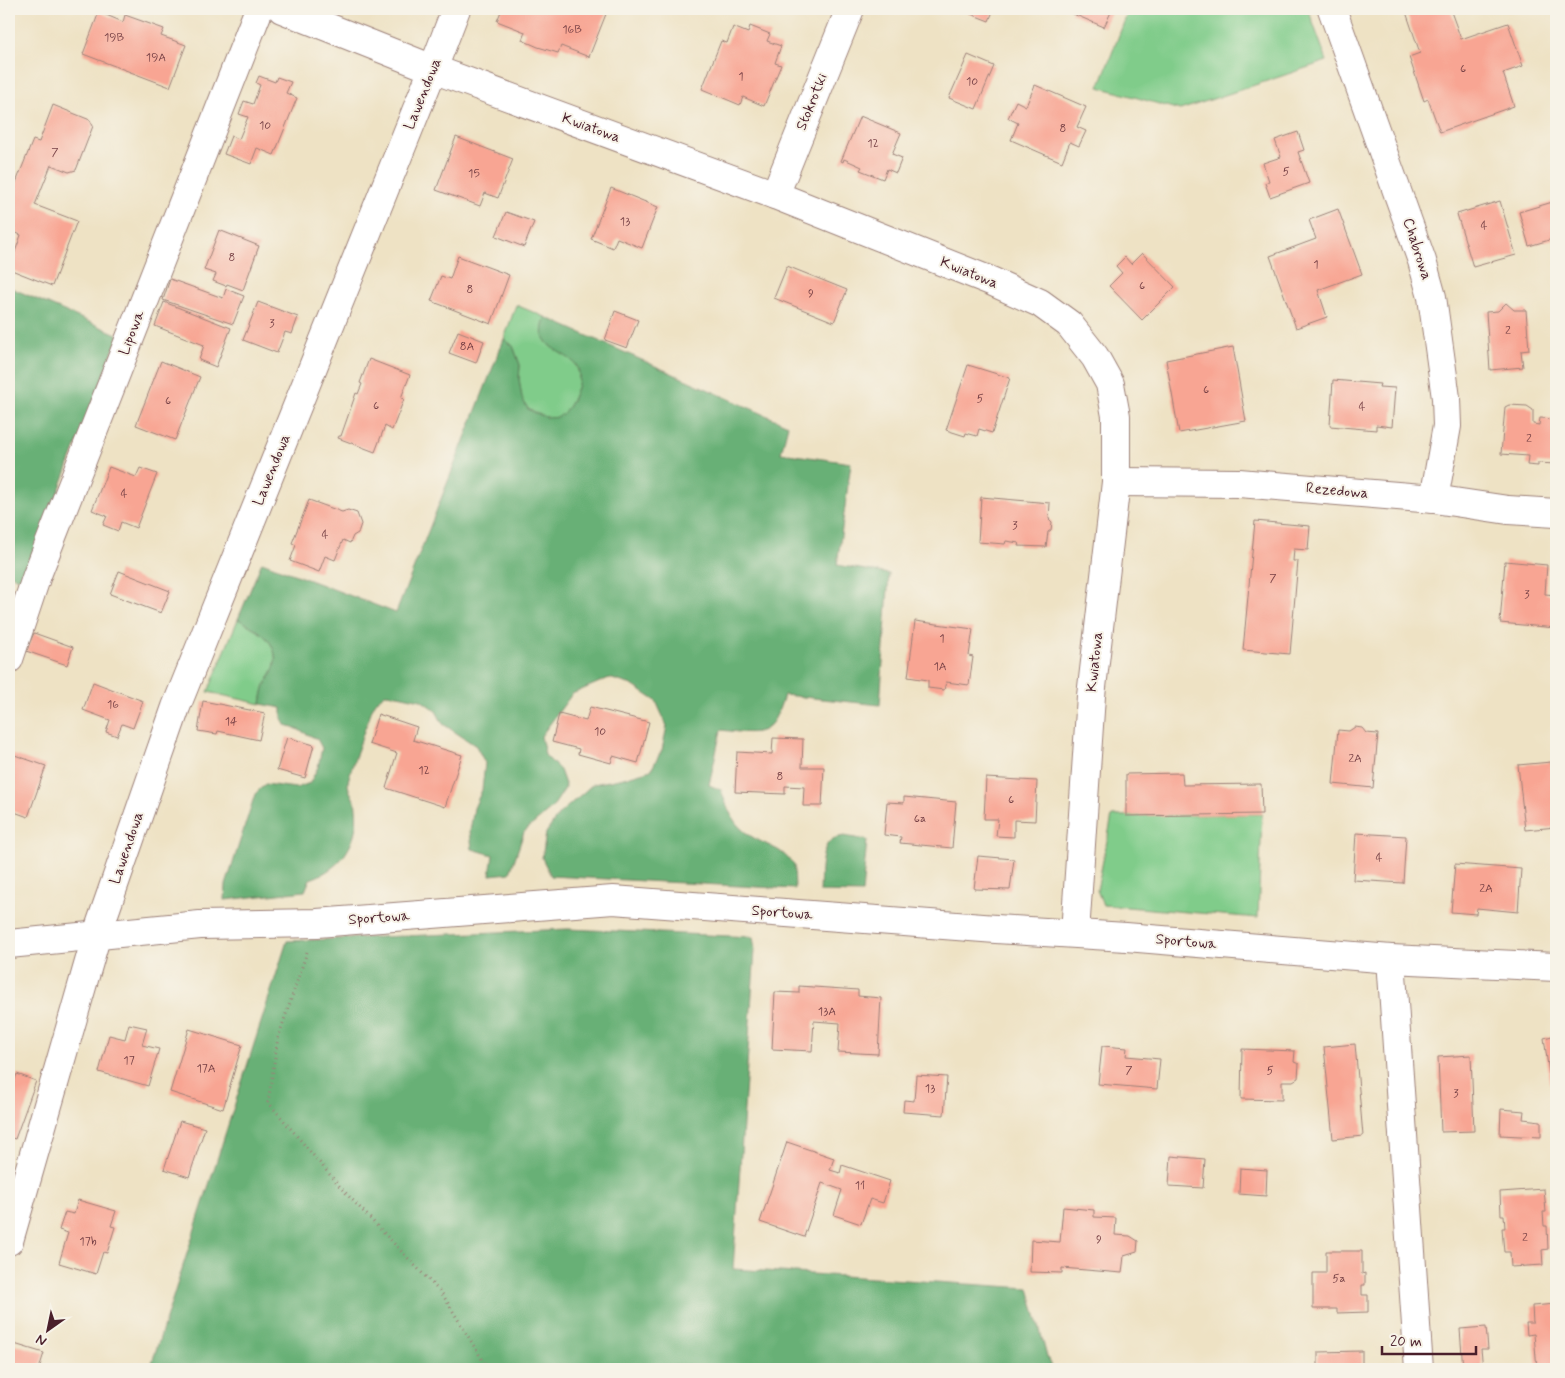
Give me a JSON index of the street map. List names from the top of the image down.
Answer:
{
  "streets": {
    "street": [
      "Lawendowa",
      "Stokrotki",
      "Kwiatowa",
      "Chabrowa",
      "Lipowa",
      "Rezedowa",
      "Sportowa"
    ]
  },
  "crossings": [
    ["Lawendowa", "Kwiatowa"],
    ["Lawendowa", "Sportowa"],
    ["Stokrotki", "Kwiatowa"],
    ["Kwiatowa", "Rezedowa"],
    ["Kwiatowa", "Sportowa"],
    ["Chabrowa", "Rezedowa"]
  ],
  "house_numbers": [
    "16B",
    "19B",
    "19A",
    "6",
    "1",
    "10",
    "10",
    "8",
    "12",
    "7",
    "5",
    "15",
    "13",
    "4",
    "8",
    "1",
    "6",
    "8",
    "9",
    "3",
    "2",
    "8A",
    "6",
    "5",
    "6",
    "6",
    "4",
    "2",
    "4",
    "3",
    "4",
    "7",
    "3",
    "1",
    "1A",
    "16",
    "14",
    "10",
    "2A",
    "12",
    "8",
    "6",
    "6a",
    "4",
    "2A",
    "13A",
    "17",
    "17A",
    "7",
    "5",
    "13",
    "3",
    "11",
    "2",
    "9",
    "17b",
    "5a"
  ],
  "scale_bar": "20 m",
  "north": "bottom left"
}
